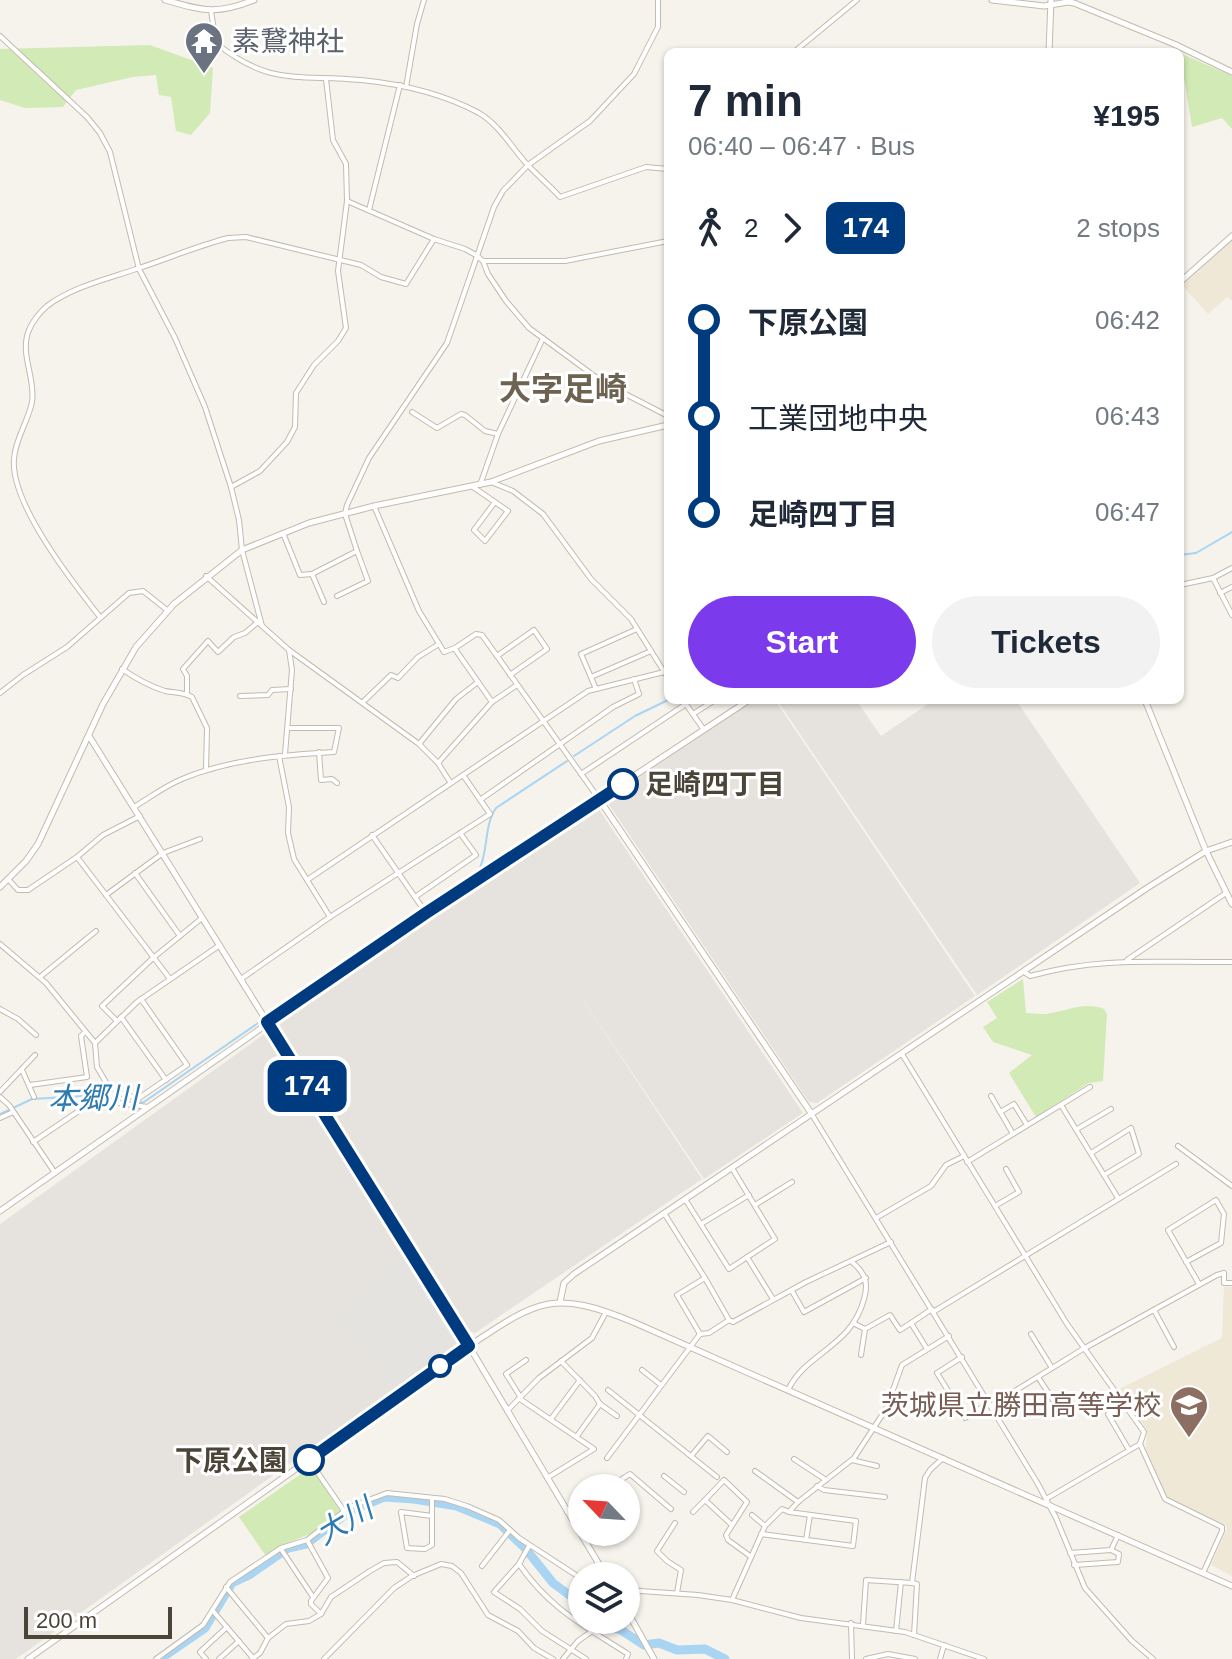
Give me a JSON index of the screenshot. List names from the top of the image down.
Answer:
{
  "districts": ["大字足崎"],
  "water": ["本郷川", "大川"],
  "places": {
    "temple": ["素鵞神社"],
    "other": ["足崎四丁目", "下原公園"],
    "school or university": ["茨城県立勝田高等学校"]
  },
  "lines": ["bus line 174"],
  "scale_bar": "200 m",
  "north": "top left",
  "page": {
    "on_map": "174",
    "heading": ["7 min", "06:40 – 06:47 · Bus", "¥195"],
    "legs": ["2", "174", "2 stops"],
    "list": [
      {
        "name": "下原公園",
        "value": "06:42"
      },
      {
        "name": "工業団地中央",
        "value": "06:43"
      },
      {
        "name": "足崎四丁目",
        "value": "06:47"
      }
    ],
    "buttons": ["Start", "Tickets"],
    "scale": "200 m"
  }
}
